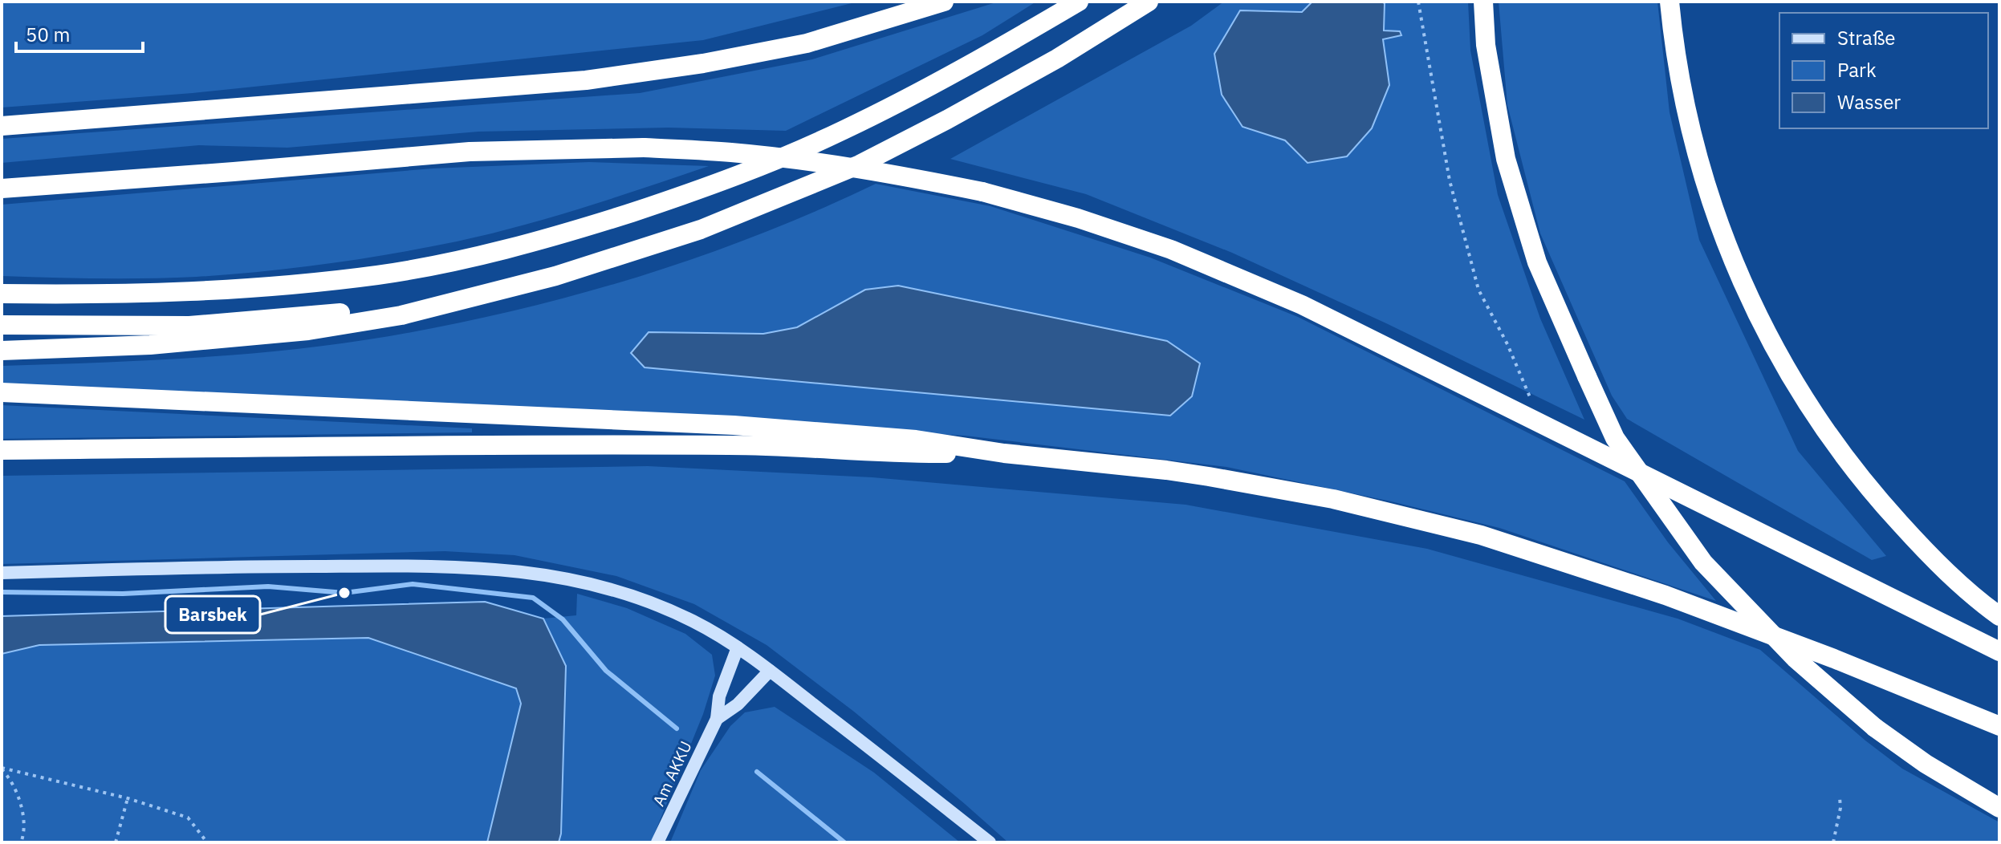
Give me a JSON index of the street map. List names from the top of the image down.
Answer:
{
  "streets": {
    "main road": ["Am AKKU"]
  },
  "places": ["Barsbek"],
  "legend": ["Straße", "Park", "Wasser"],
  "scale_bar": "50 m"
}
